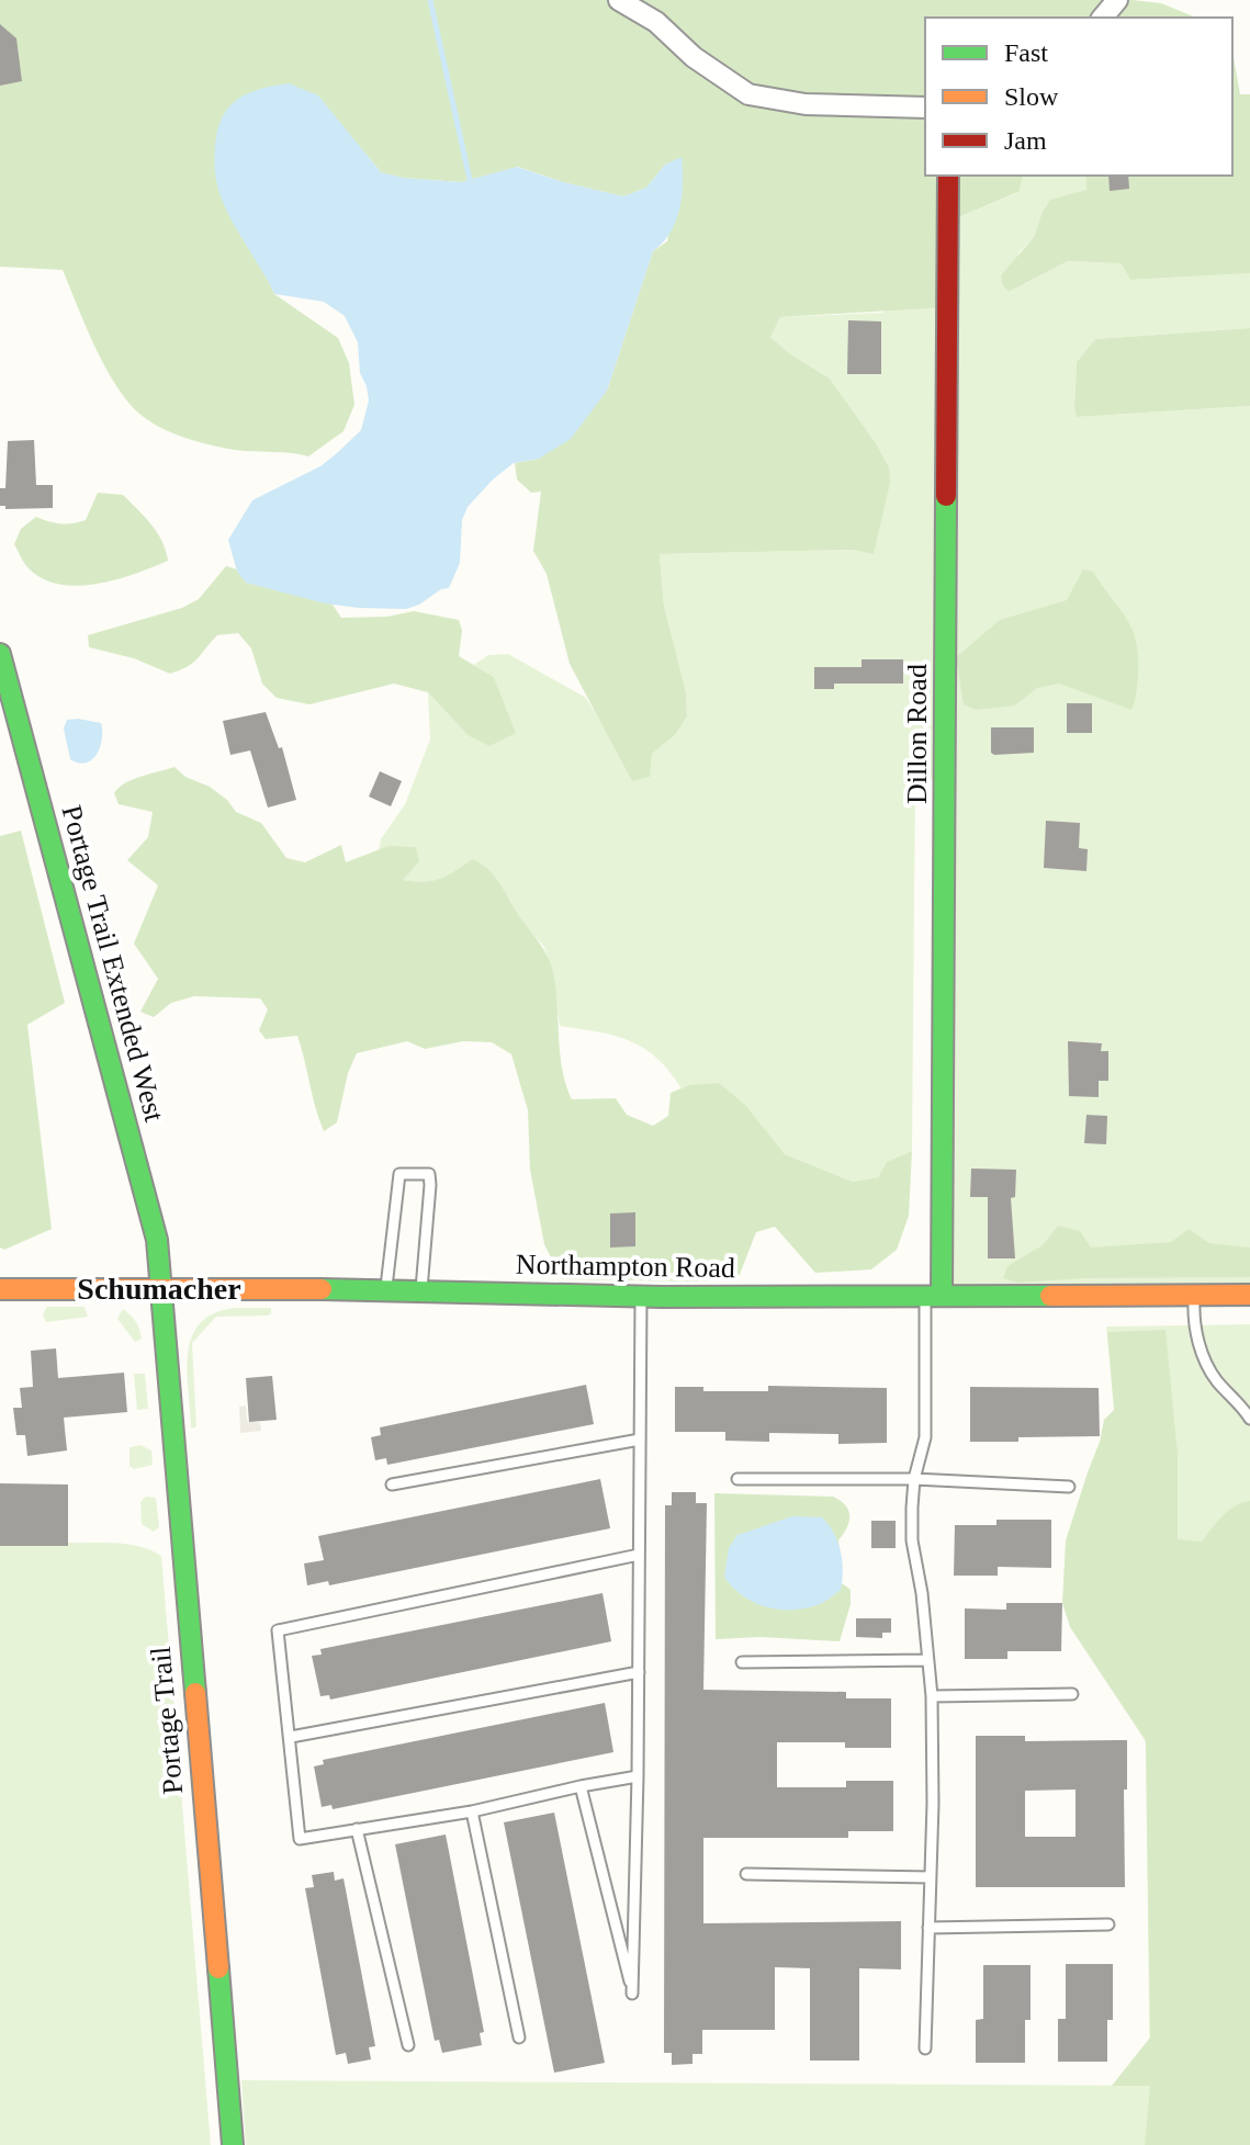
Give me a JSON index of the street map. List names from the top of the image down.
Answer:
{
  "streets": {
    "street": [
      "Dillon Road",
      "Portage Trail Extended West",
      "Northampton Road",
      "Portage Trail"
    ]
  },
  "crossings": [
    ["Dillon Road", "Northampton Road"],
    ["Portage Trail Extended West", "Northampton Road"],
    ["Portage Trail Extended West", "Portage Trail"],
    ["Northampton Road", "Portage Trail"]
  ],
  "districts": ["Schumacher"],
  "legend": ["Fast", "Slow", "Jam"]
}
